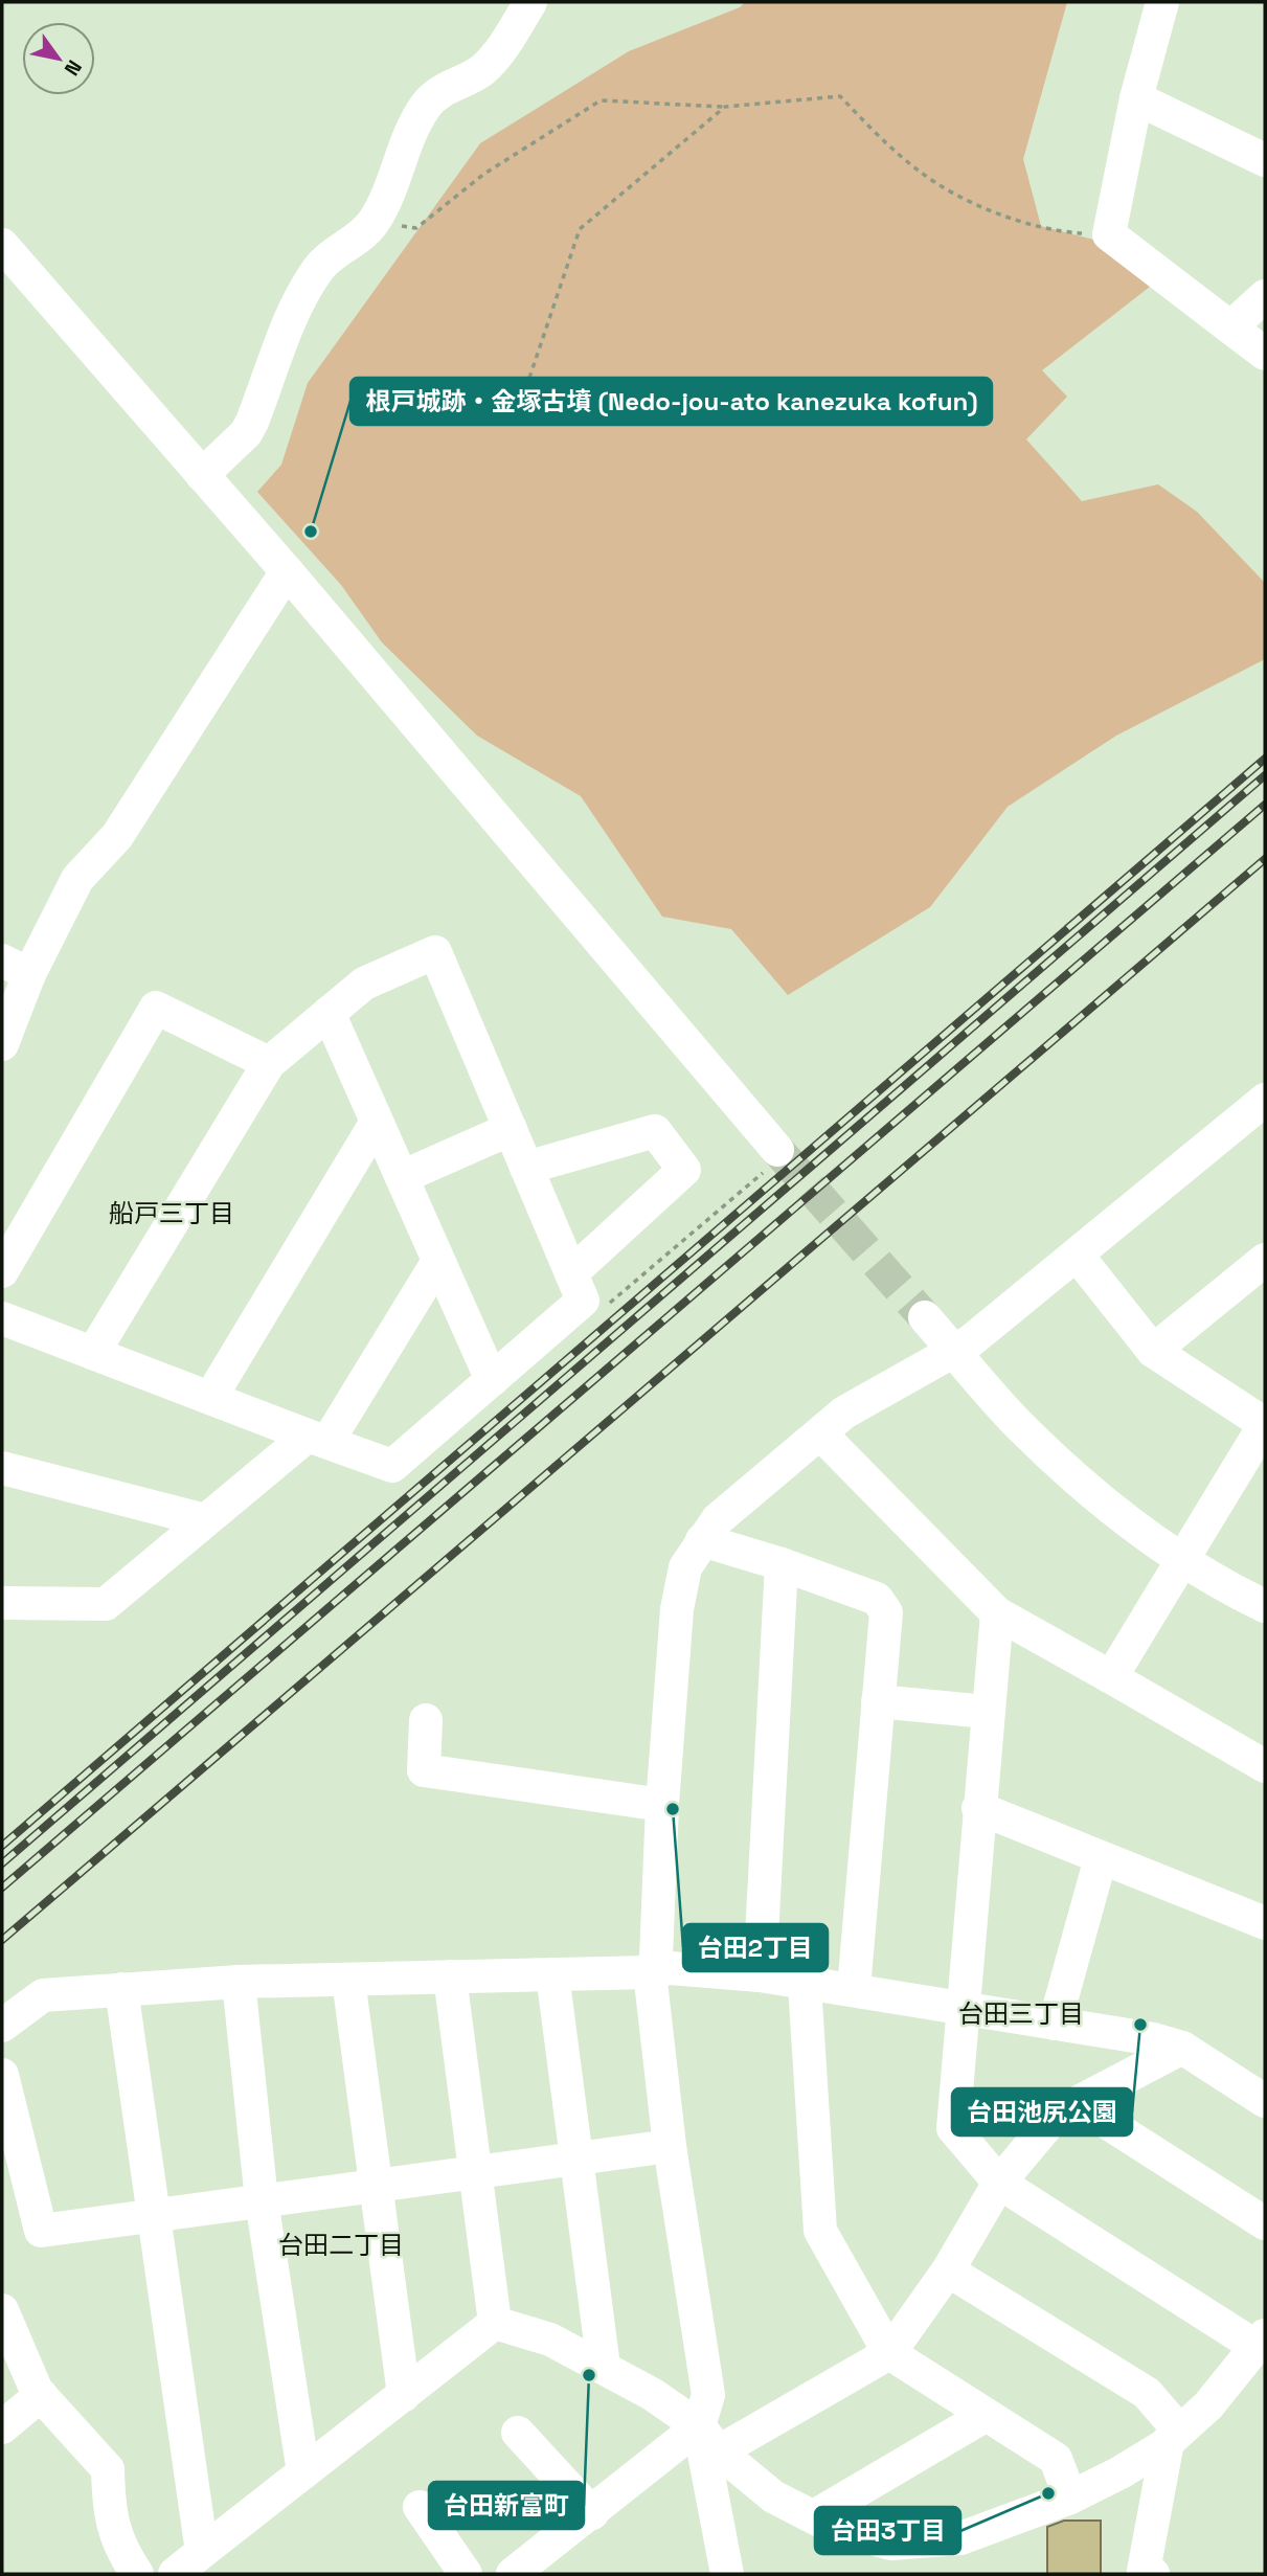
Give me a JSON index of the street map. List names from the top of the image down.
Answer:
{
  "districts": ["船戸三丁目", "台田三丁目", "台田二丁目"],
  "places": [
    "根戸城跡・金塚古墳 (Nedo-jou-ato kanezuka kofun)",
    "台田2丁目",
    "台田池尻公園",
    "台田新富町",
    "台田3丁目"
  ],
  "north": "bottom right"
}
